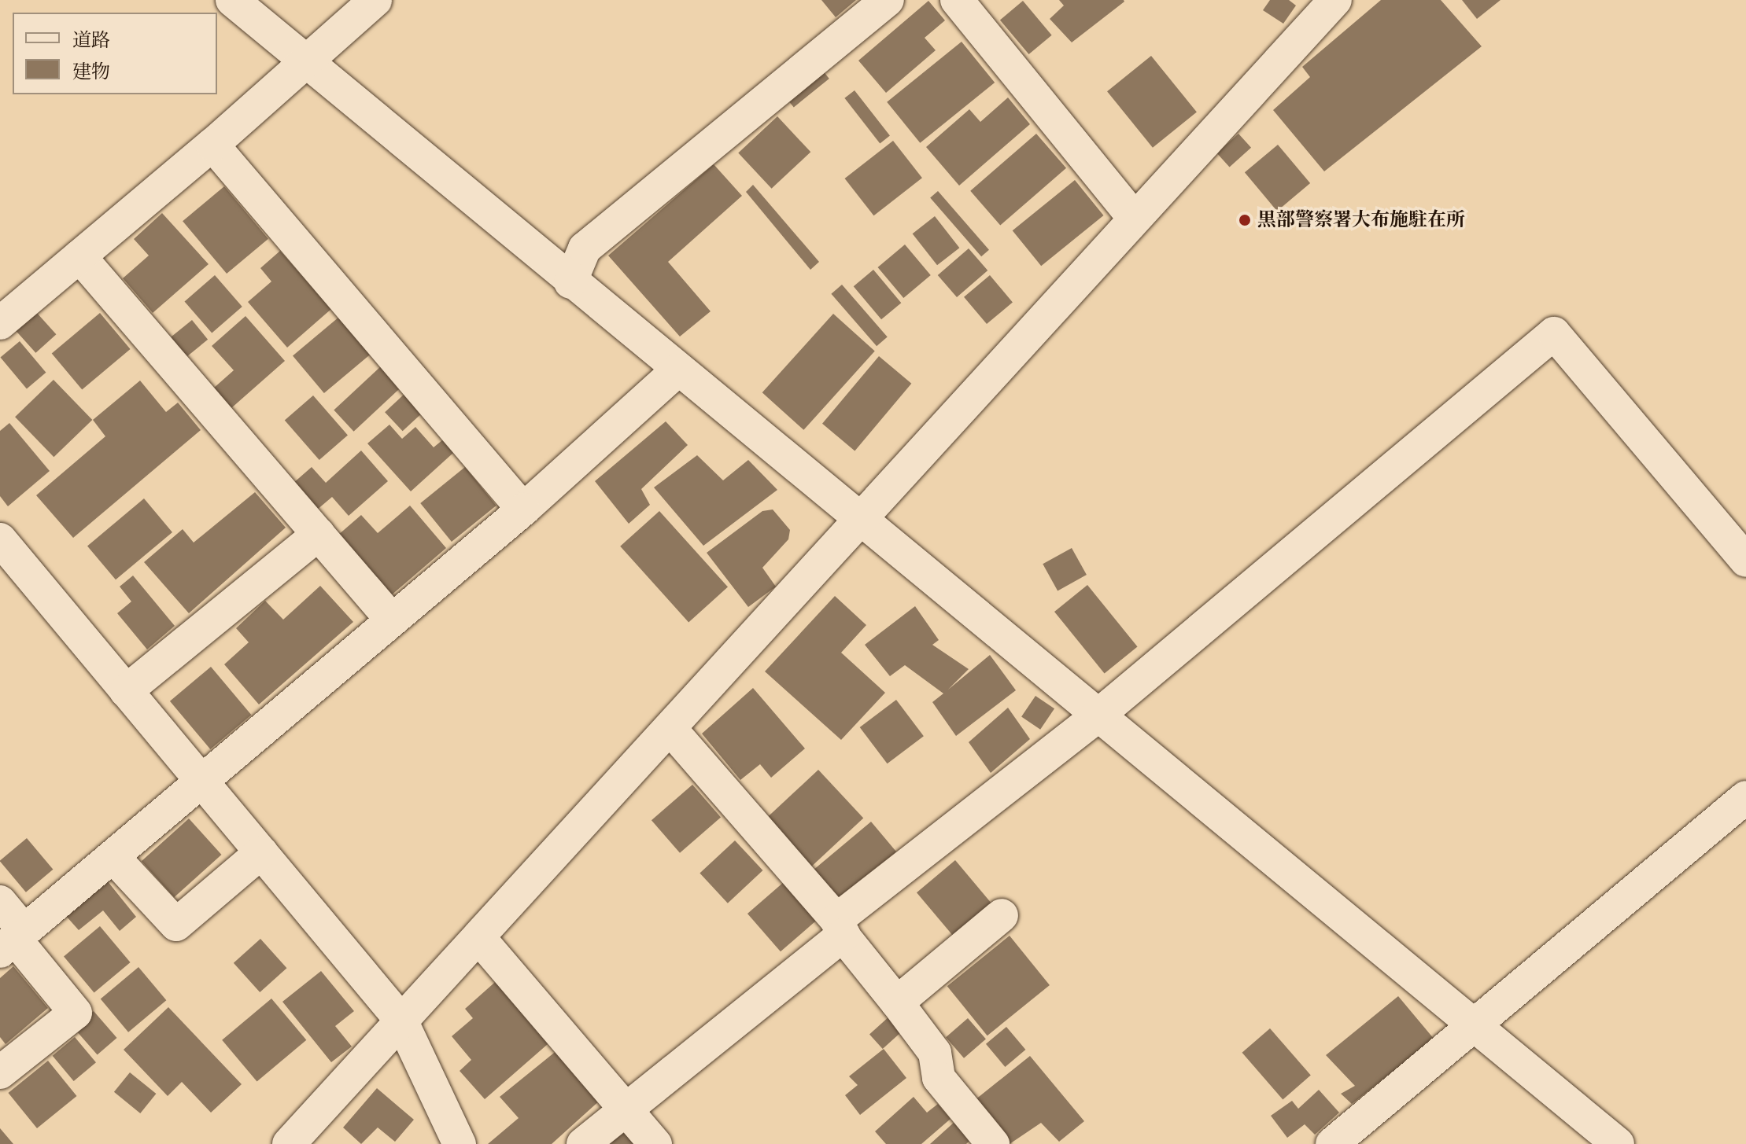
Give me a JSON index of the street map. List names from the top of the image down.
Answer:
{
  "places": ["黒部警察署大布施駐在所"],
  "legend": ["道路", "建物"]
}
